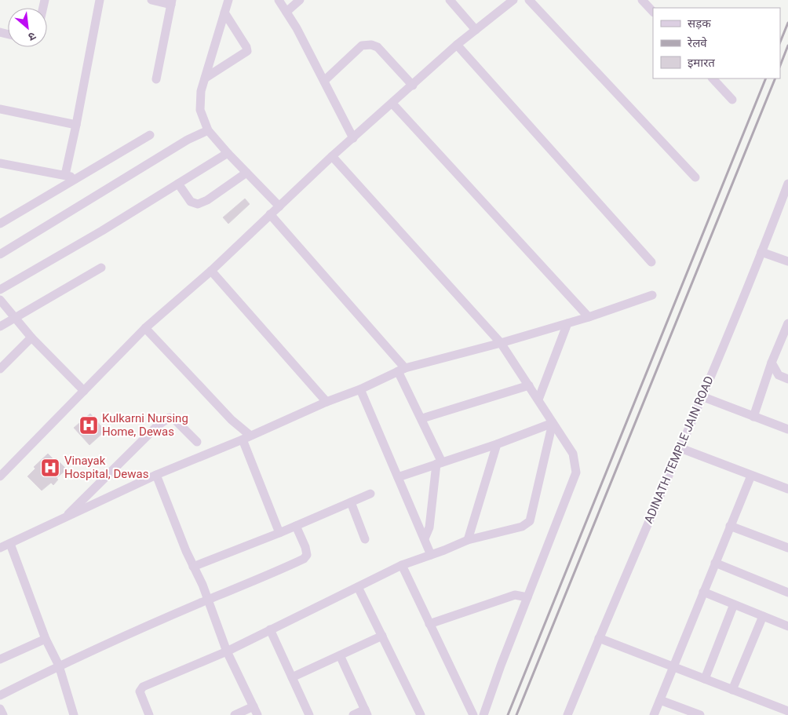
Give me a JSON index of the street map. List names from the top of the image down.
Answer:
{
  "streets": {
    "street": ["ADINATH TEMPLE JAIN ROAD"]
  },
  "places": {
    "hospital": ["Kulkarni Nursing Home, Dewas", "Vinayak Hospital, Dewas"]
  },
  "legend": ["सड़क", "रेलवे", "इमारत"],
  "north": "bottom right"
}
